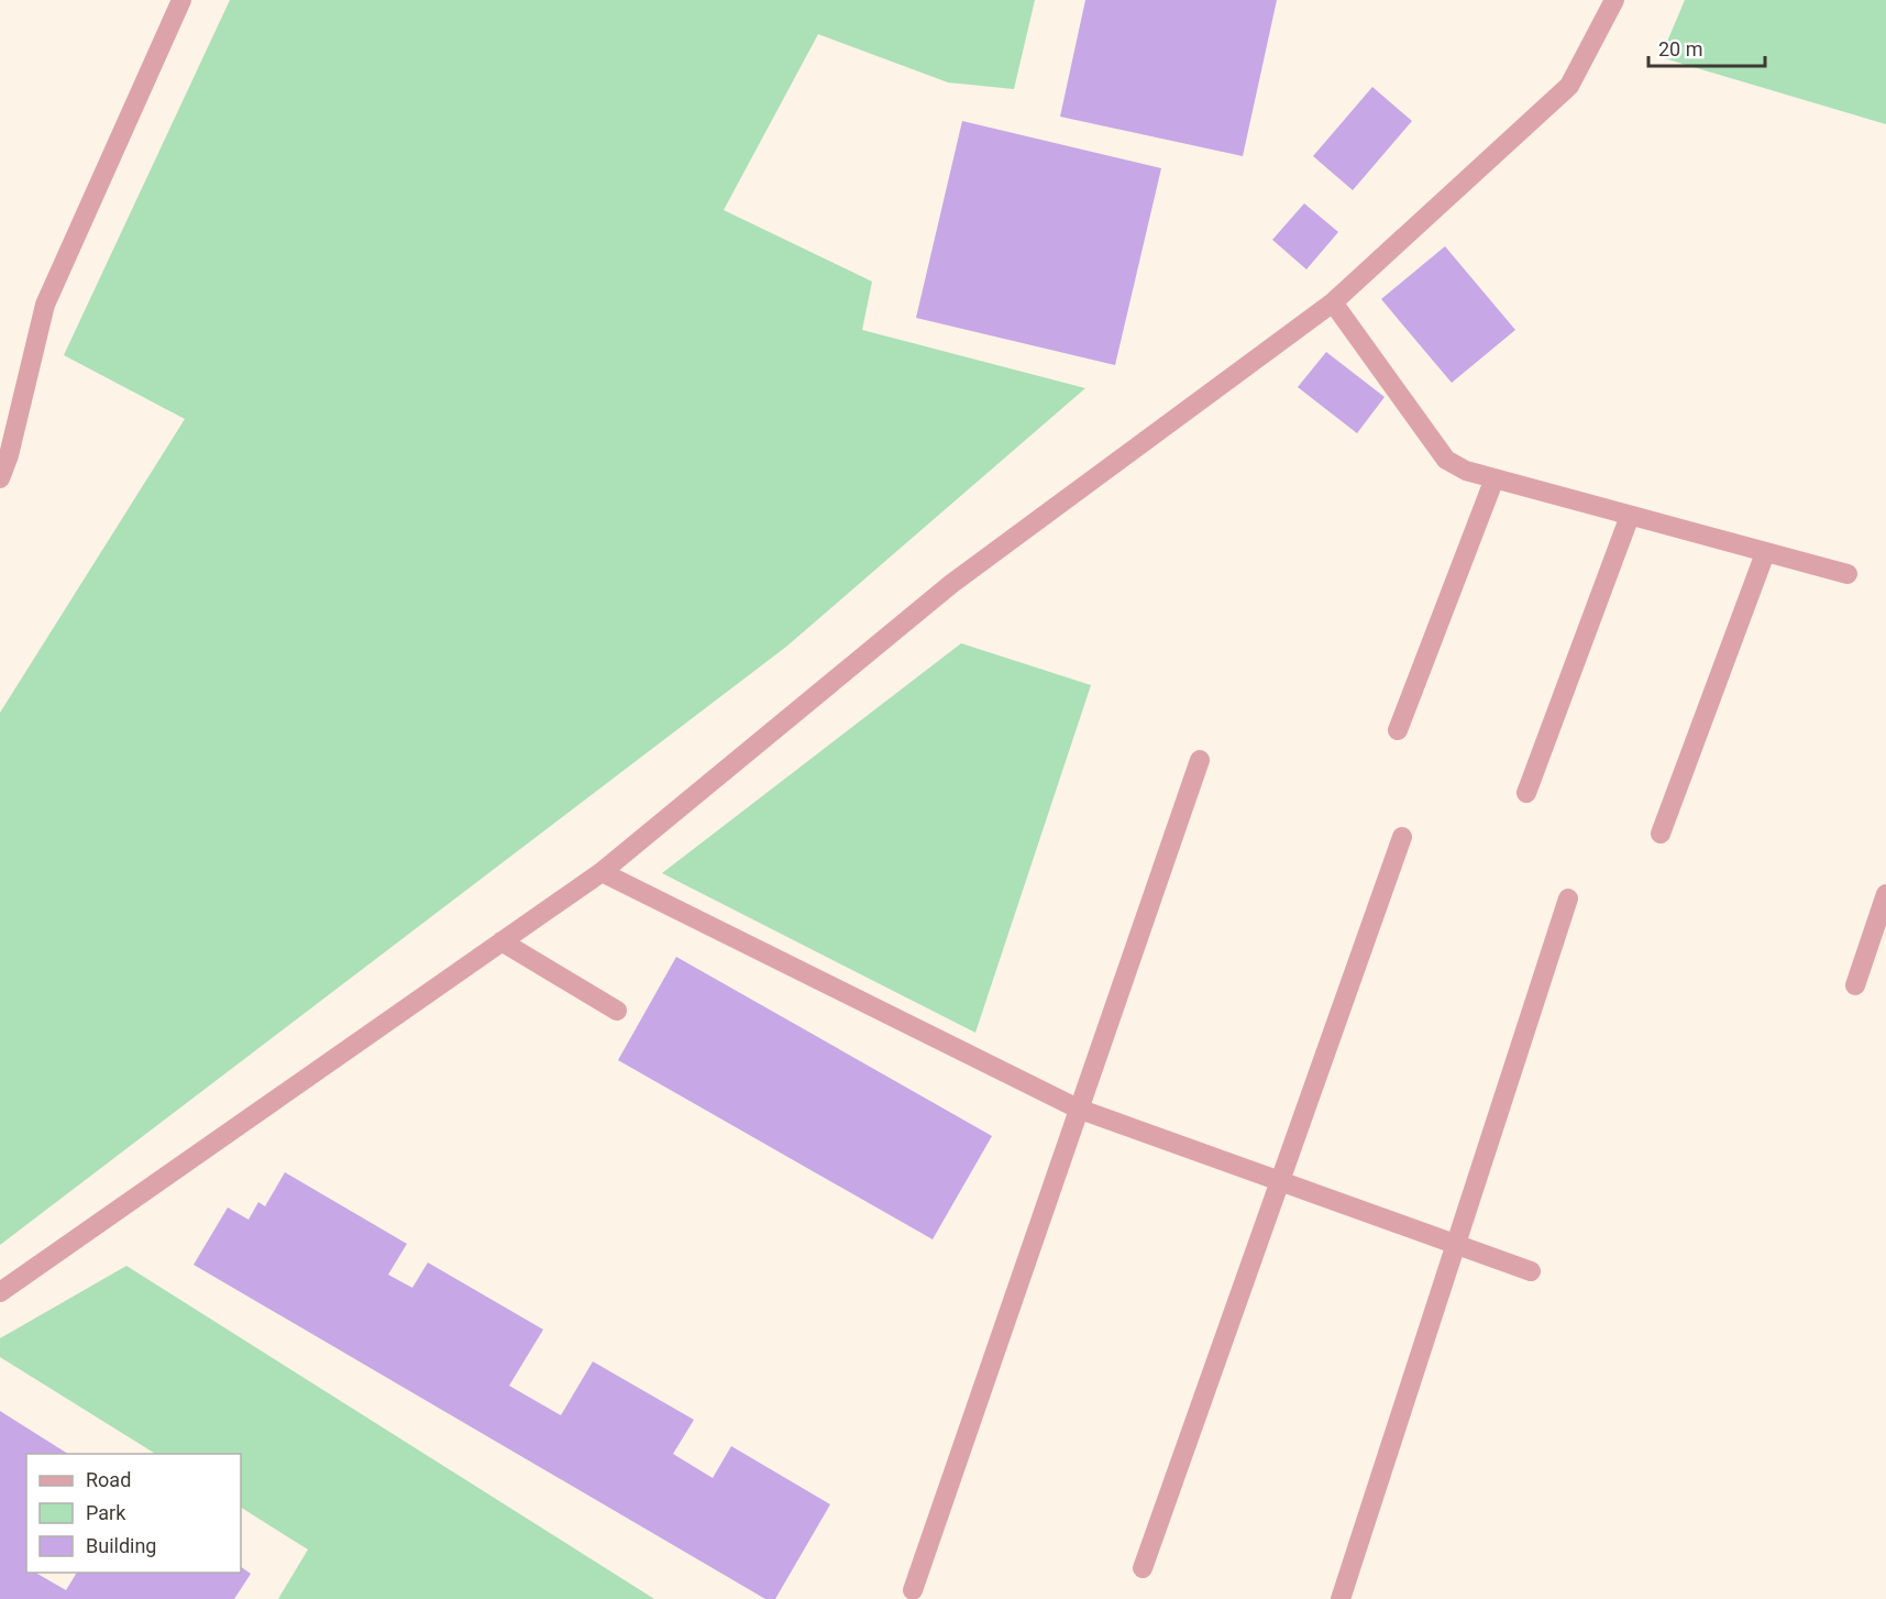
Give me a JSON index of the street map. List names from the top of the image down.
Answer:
{
  "legend": ["Road", "Park", "Building"],
  "scale_bar": "20 m"
}
